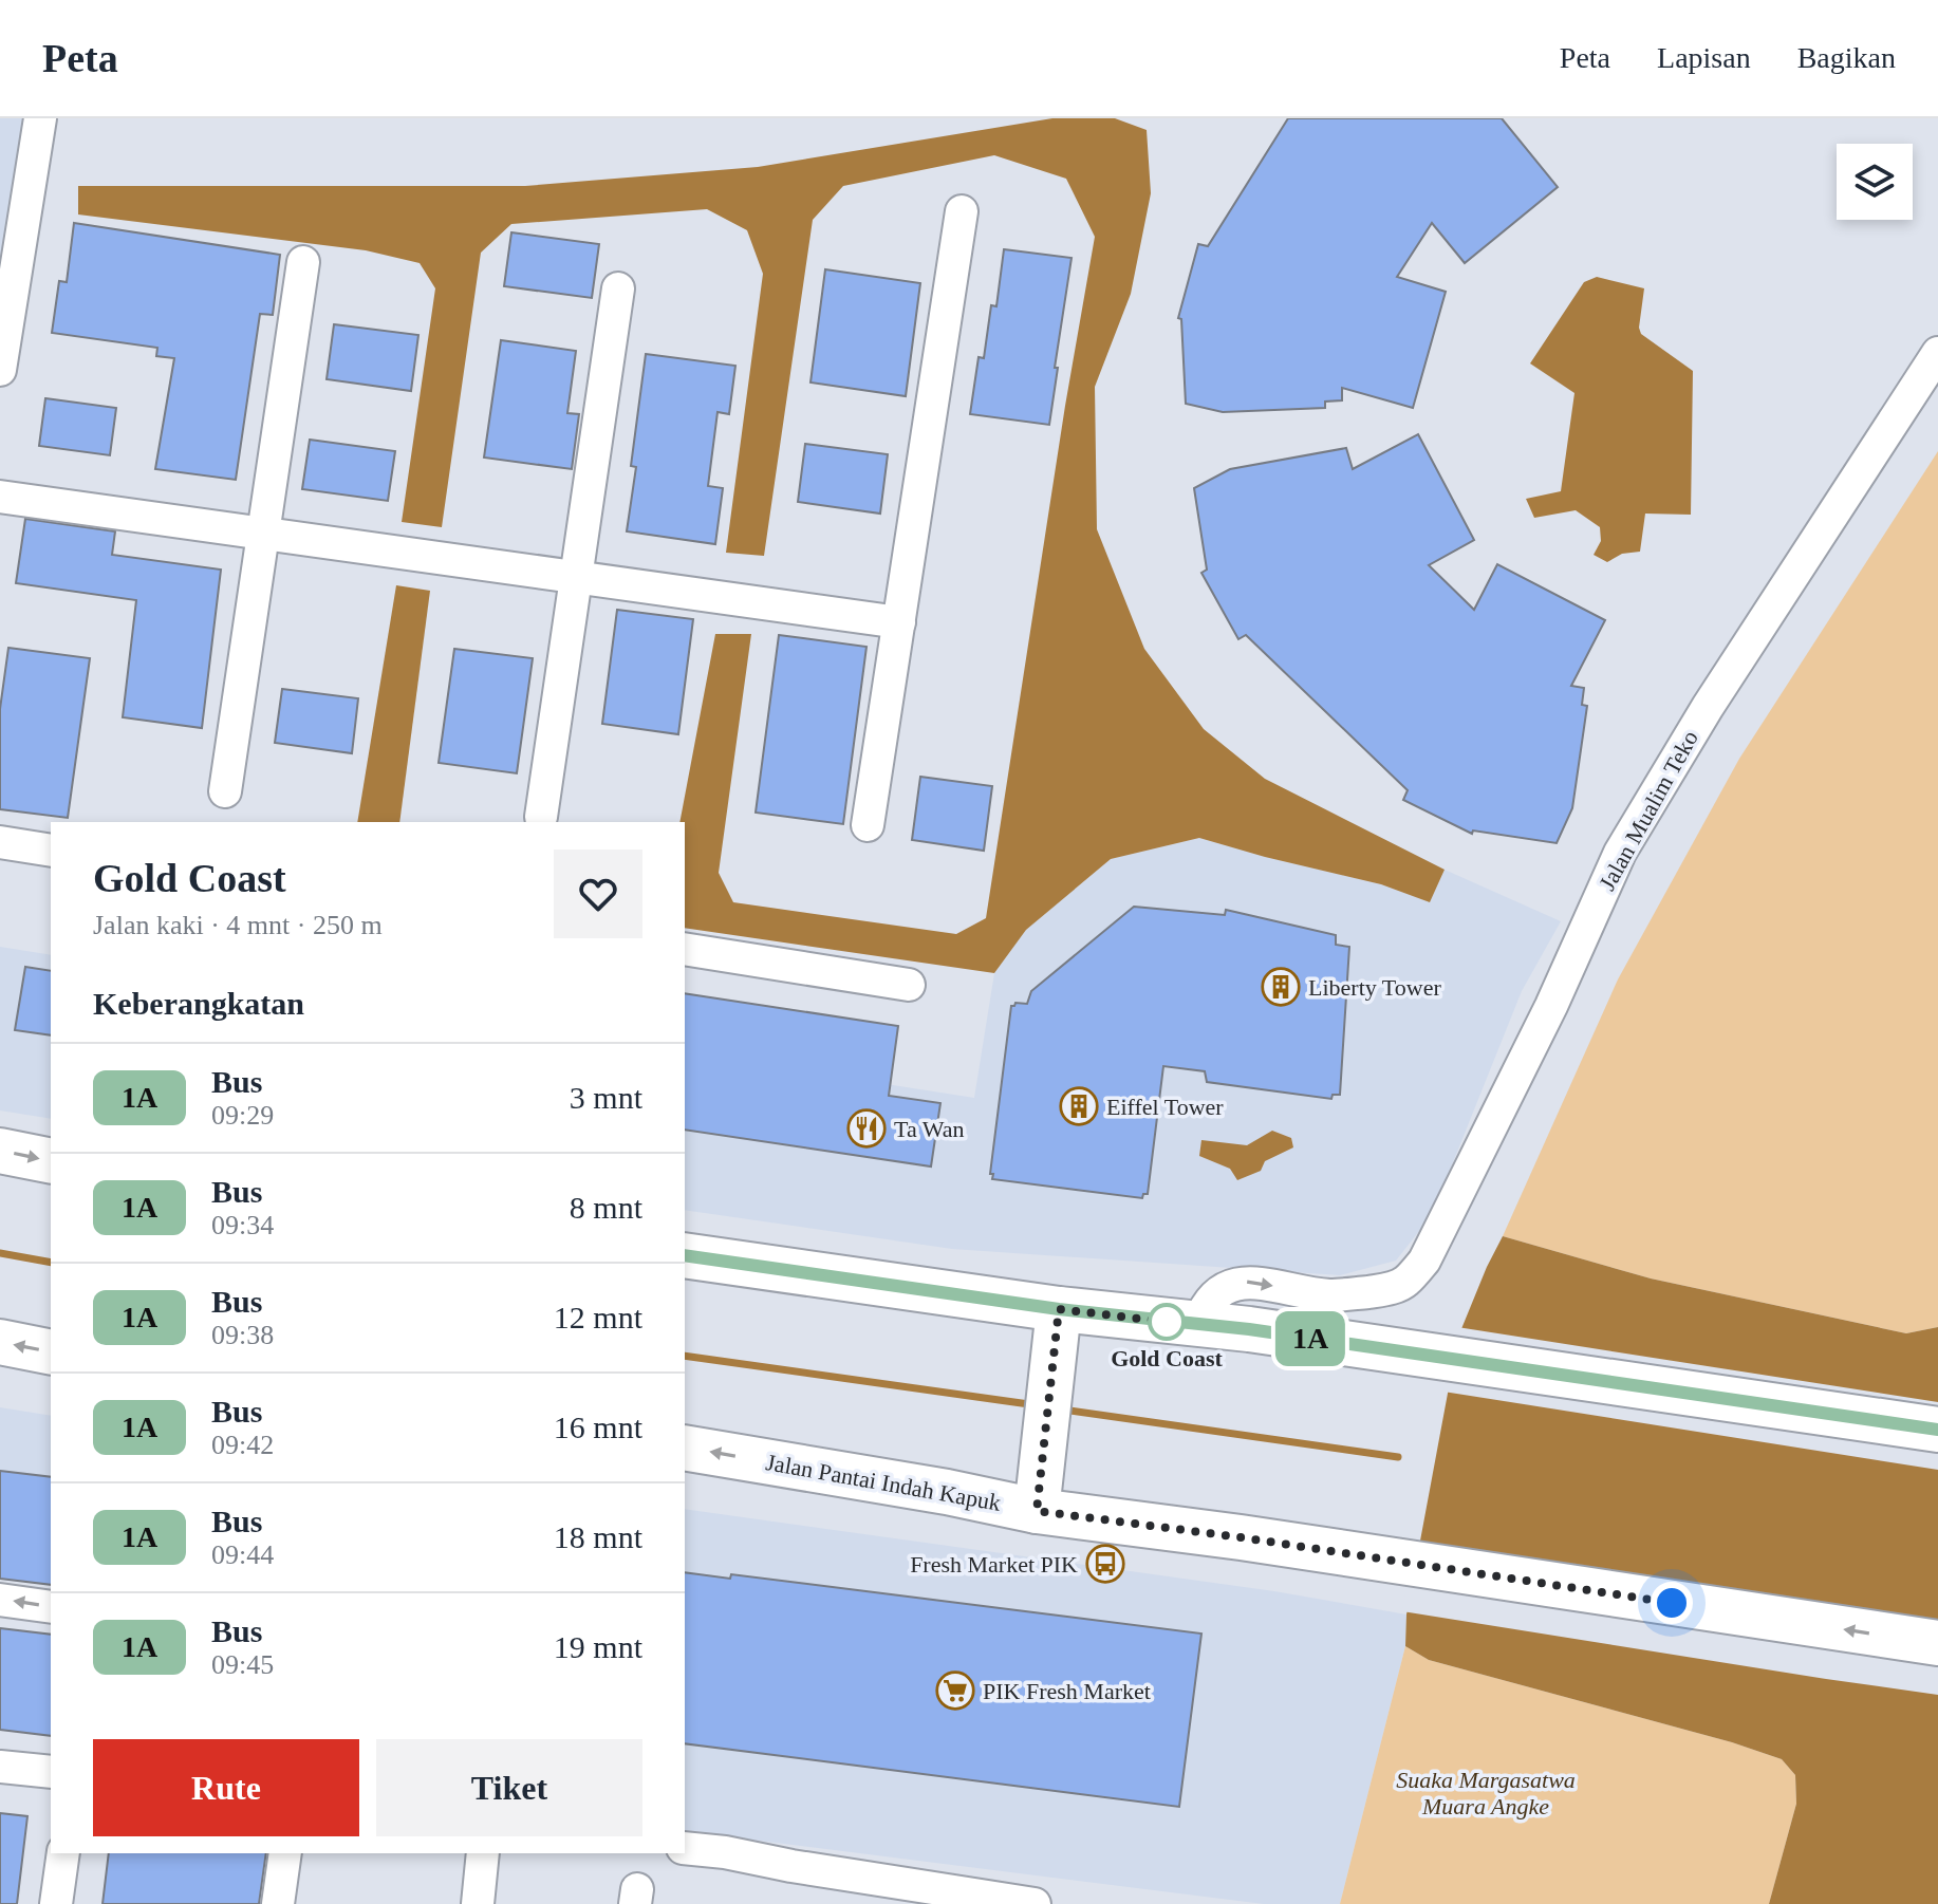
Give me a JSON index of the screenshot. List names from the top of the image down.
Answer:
{
  "streets": {
    "main road": ["Jalan Pantai Indah Kapuk"],
    "street": ["Jalan Mualim Teko"]
  },
  "parks": ["Suaka Margasatwa Muara Angke"],
  "places": {
    "building": ["Liberty Tower", "Eiffel Tower"],
    "restaurant": ["Ta Wan"],
    "other": ["Gold Coast"],
    "bus stop": ["Fresh Market PIK"],
    "supermarket": ["PIK Fresh Market"]
  },
  "lines": ["bus line 1A"],
  "page": {
    "header": "Peta",
    "nav": ["Peta", "Lapisan", "Bagikan"],
    "on_map": "1A",
    "heading": [
      ["Gold Coast", "Jalan kaki · 4 mnt · 250 m"],
      "Keberangkatan"
    ],
    "list": [
      {
        "mark": "1A",
        "name": "Bus",
        "note": "09:29",
        "value": "3 mnt"
      },
      {
        "mark": "1A",
        "name": "Bus",
        "note": "09:34",
        "value": "8 mnt"
      },
      {
        "mark": "1A",
        "name": "Bus",
        "note": "09:38",
        "value": "12 mnt"
      },
      {
        "mark": "1A",
        "name": "Bus",
        "note": "09:42",
        "value": "16 mnt"
      },
      {
        "mark": "1A",
        "name": "Bus",
        "note": "09:44",
        "value": "18 mnt"
      },
      {
        "mark": "1A",
        "name": "Bus",
        "note": "09:45",
        "value": "19 mnt"
      }
    ],
    "buttons": ["Rute", "Tiket"]
  }
}
